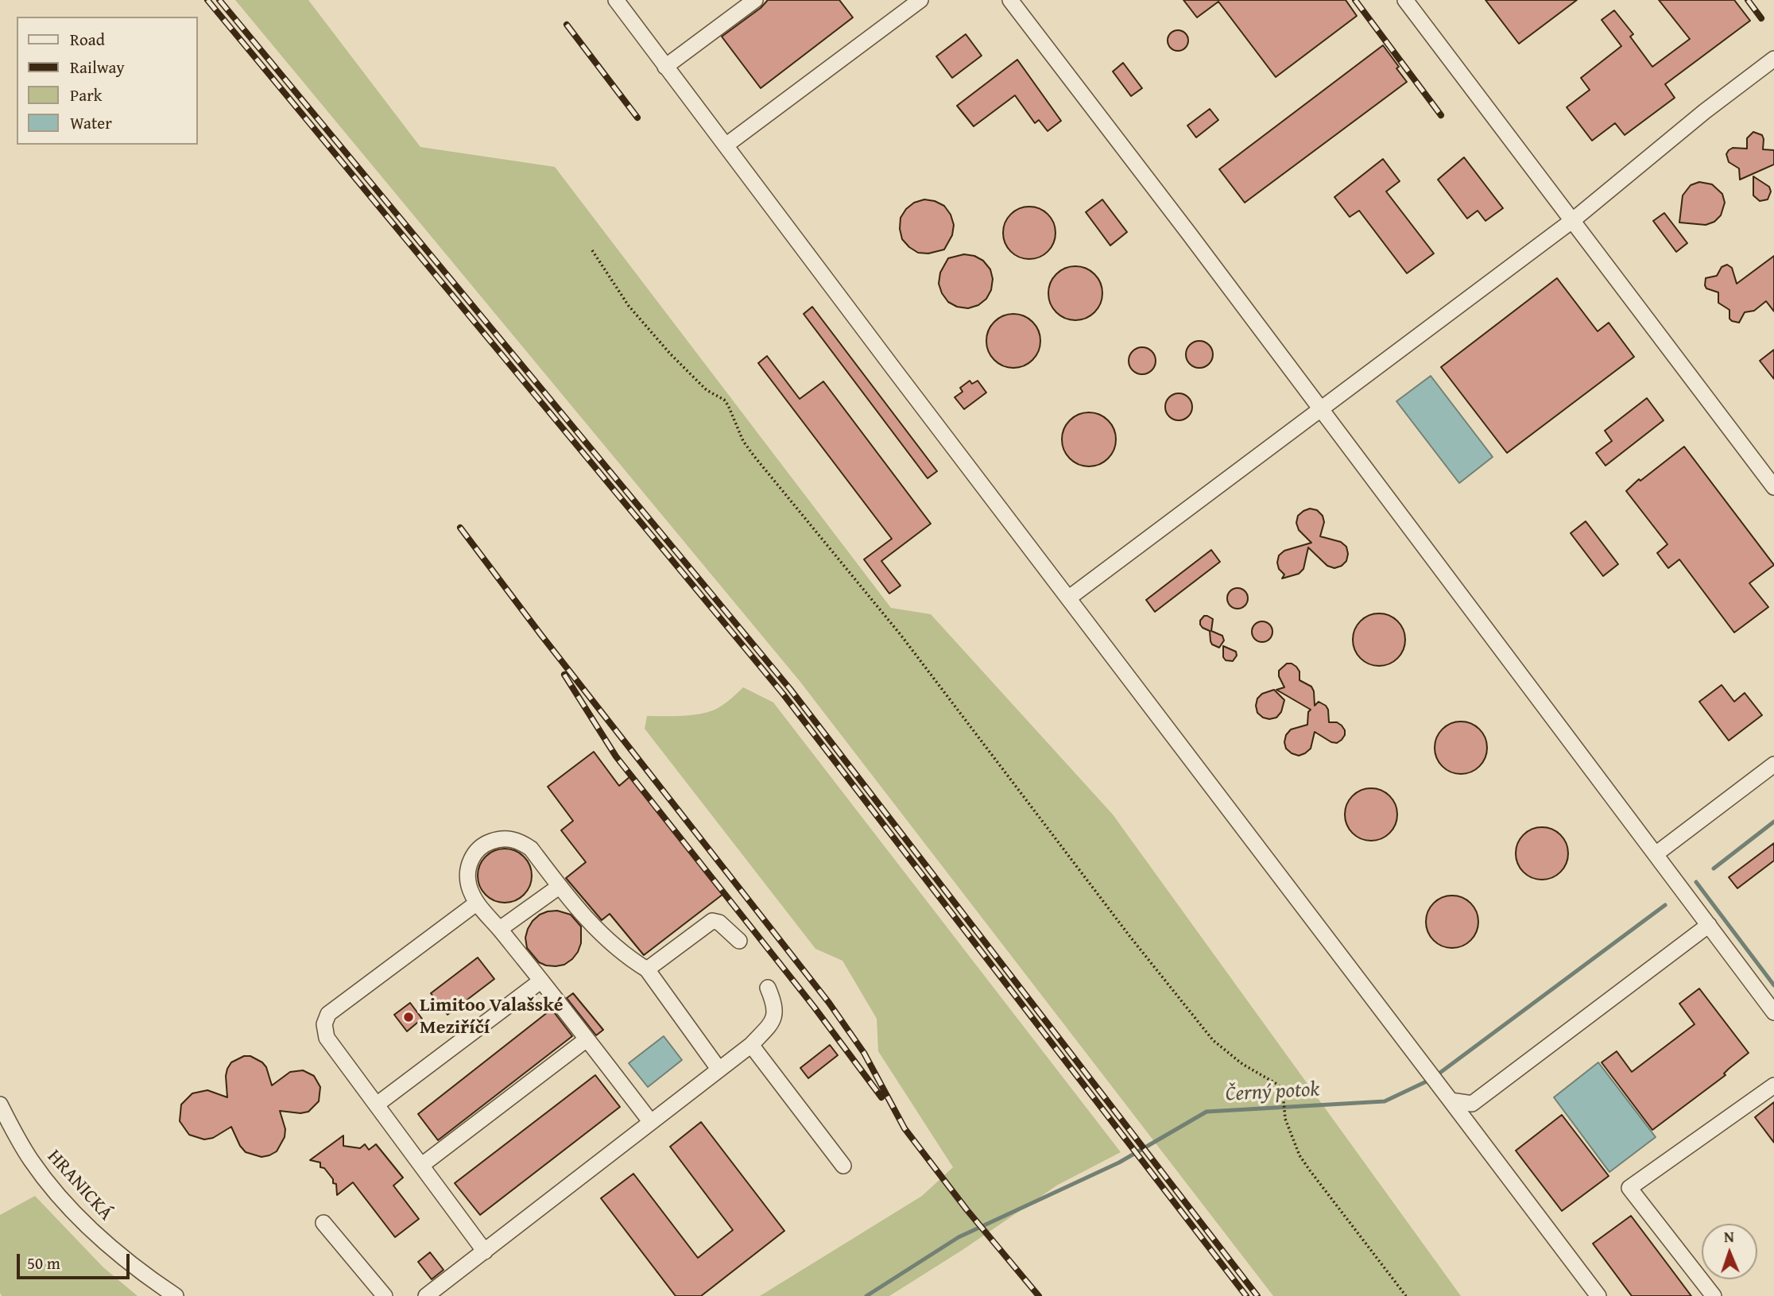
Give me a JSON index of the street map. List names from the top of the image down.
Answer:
{
  "streets": {
    "street": ["HRANICKÁ"]
  },
  "water": ["Černý potok"],
  "places": ["Limitoo Valašské Meziříčí"],
  "legend": [
    "Road",
    "Railway",
    "Park",
    "Water"
  ],
  "scale_bar": "50 m",
  "north": "top"
}
